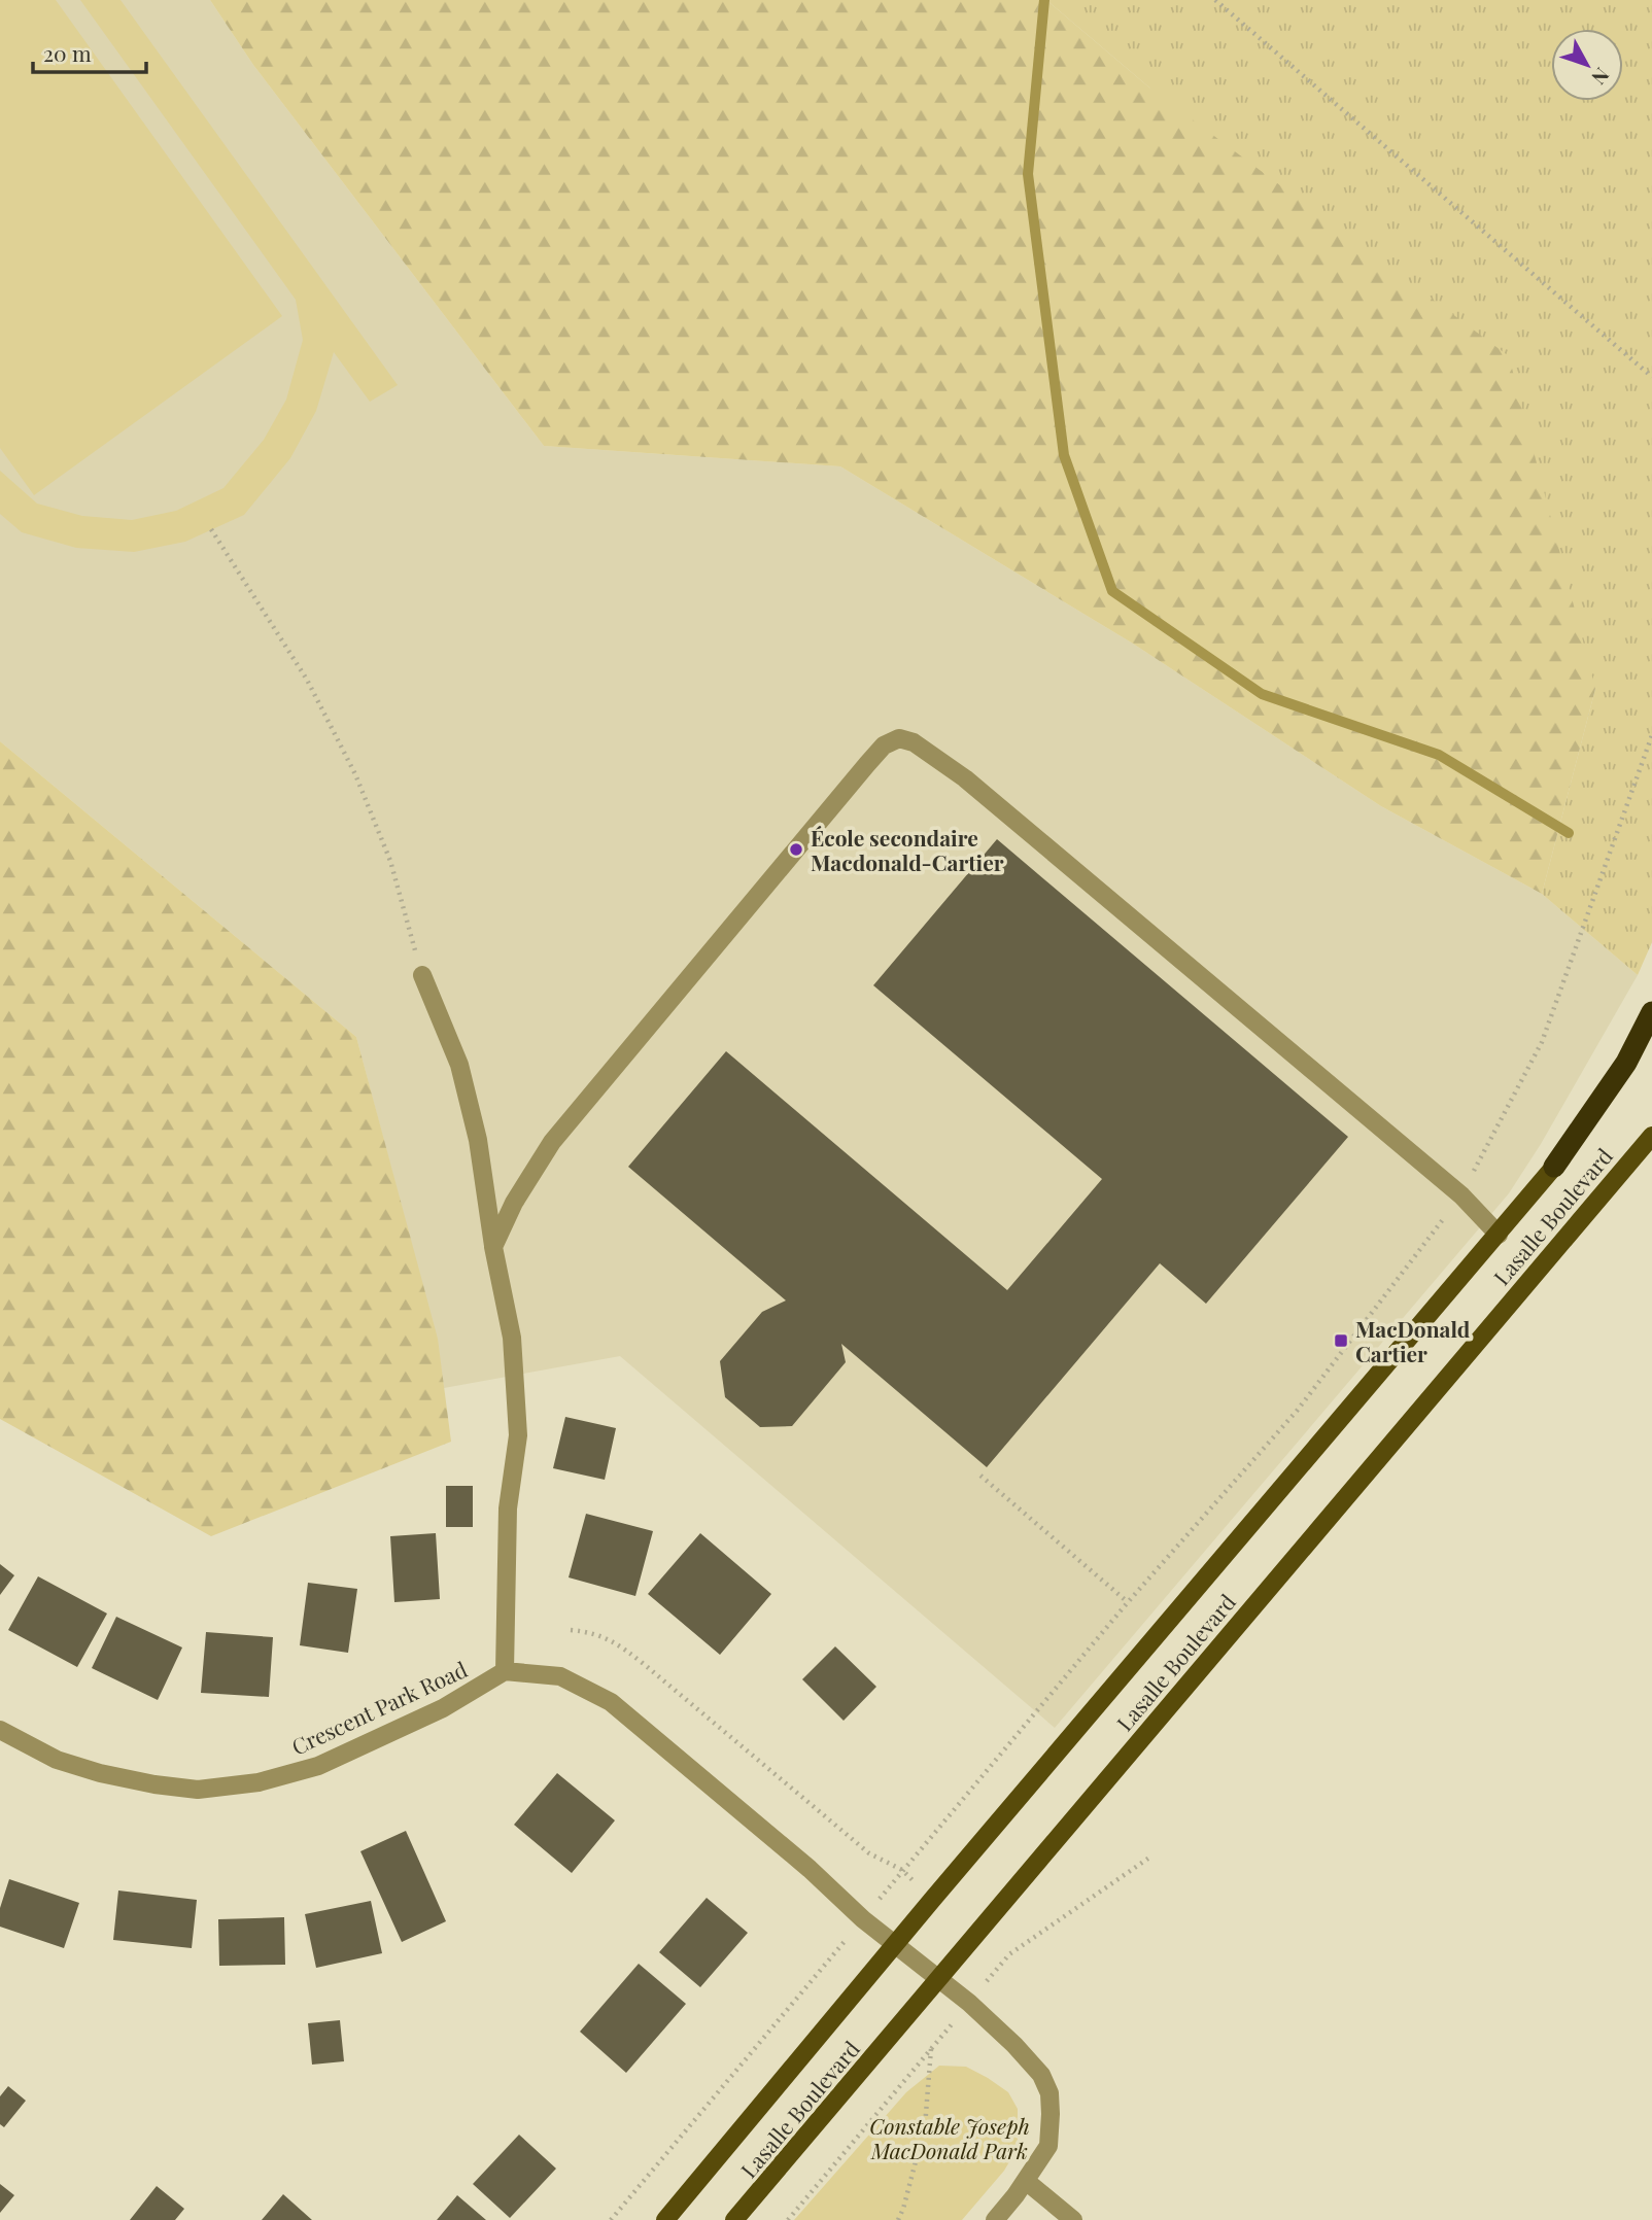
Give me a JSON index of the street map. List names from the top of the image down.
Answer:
{
  "streets": {
    "main road": ["Lasalle Boulevard"],
    "street": ["Crescent Park Road"]
  },
  "parks": ["Constable Joseph MacDonald Park"],
  "places": {
    "other": ["École secondaire Macdonald-Cartier"],
    "transit": ["MacDonald Cartier"]
  },
  "scale_bar": "20 m",
  "north": "bottom right"
}
